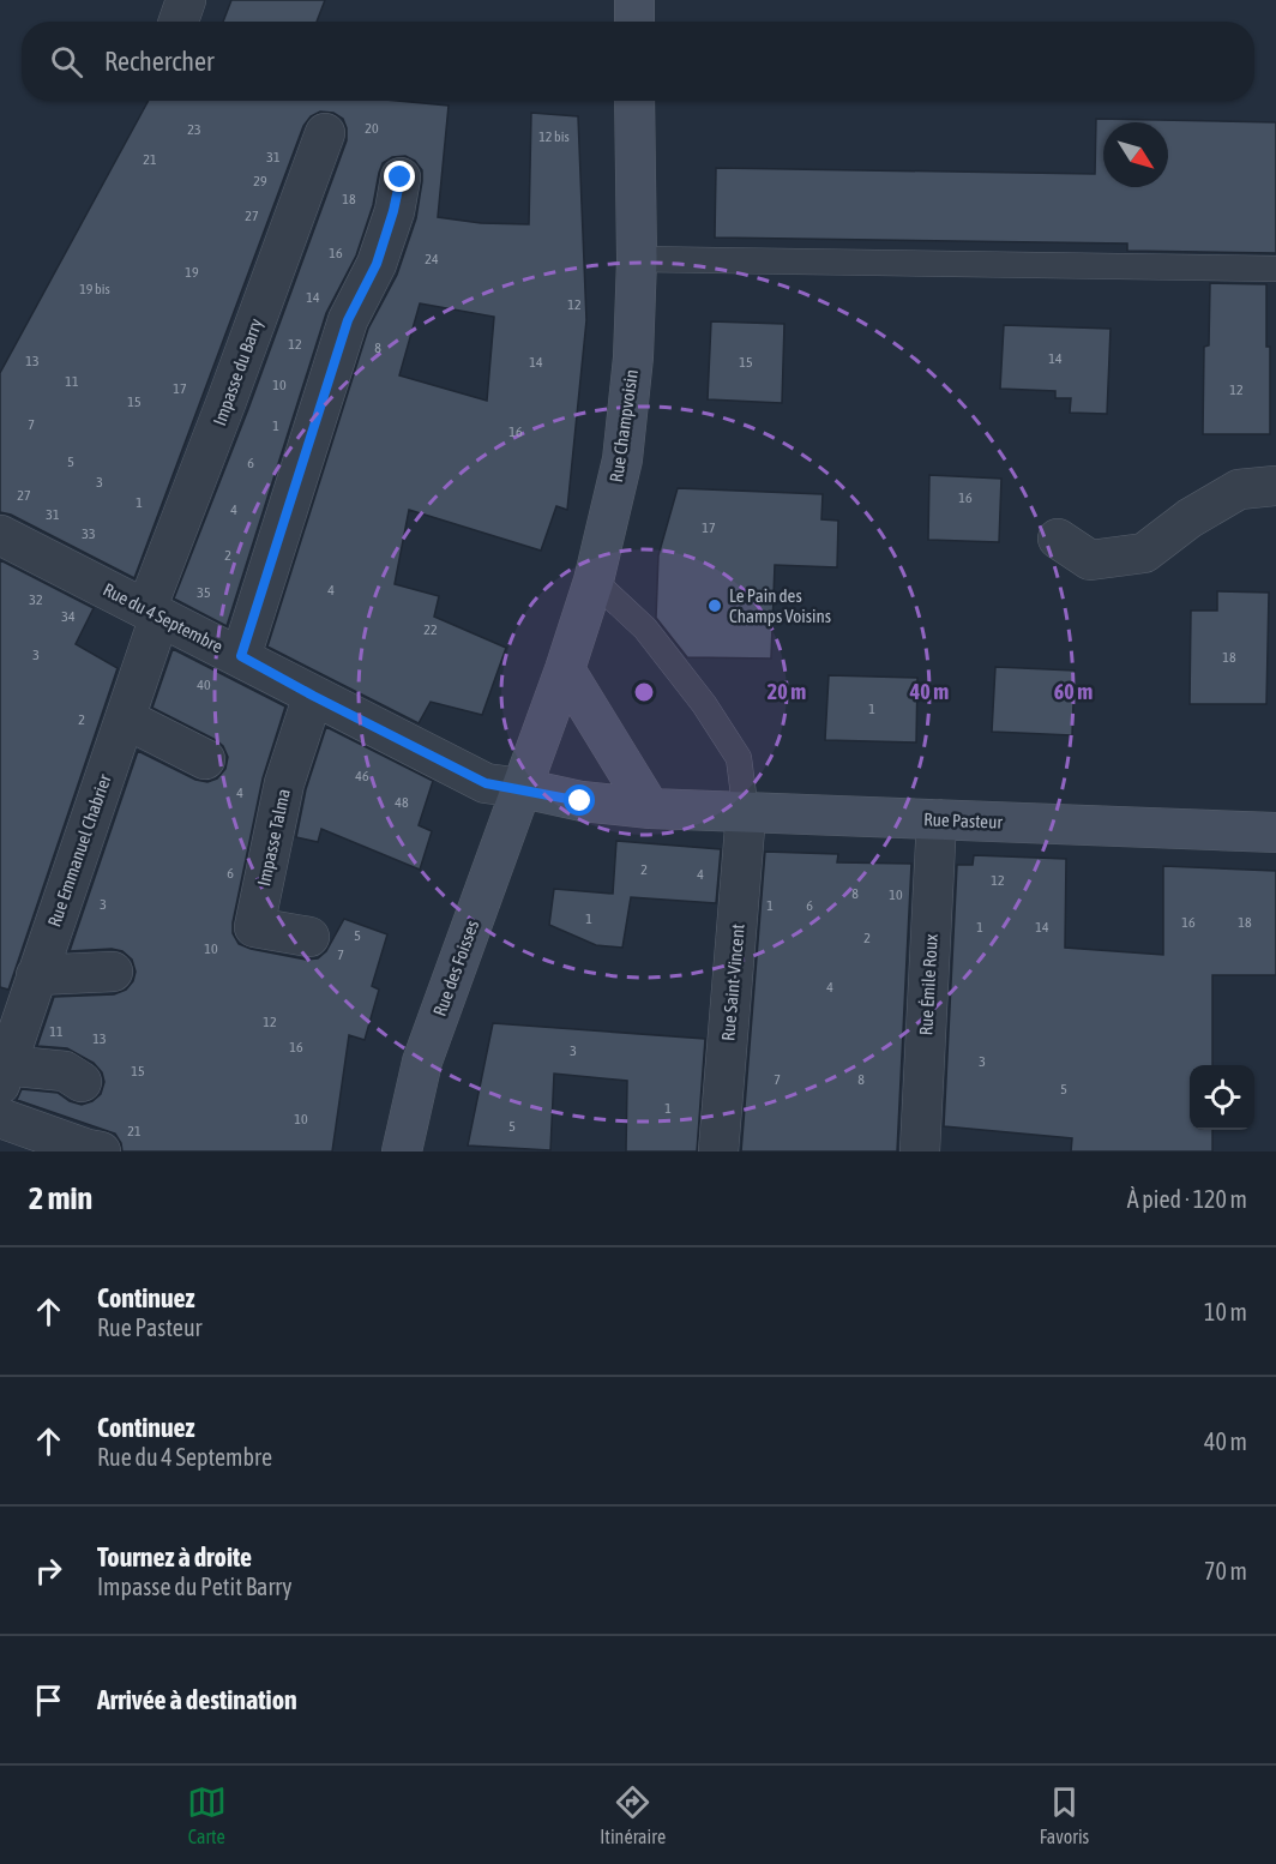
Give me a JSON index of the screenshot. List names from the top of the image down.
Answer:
{
  "streets": {
    "main road": ["Rue Champvoisin", "Rue Pasteur", "Rue des Foisses"],
    "street": [
      "Impasse du Barry",
      "Rue du 4 Septembre",
      "Impasse Talma",
      "Rue Emmanuel Chabrier",
      "Rue Saint-Vincent",
      "Rue Émile Roux"
    ]
  },
  "crossings": [
    ["Impasse du Barry", "Rue du 4 Septembre"],
    ["Impasse du Barry", "Rue Emmanuel Chabrier"],
    ["Rue Champvoisin", "Rue du 4 Septembre"],
    ["Rue Champvoisin", "Rue Pasteur"],
    ["Rue Champvoisin", "Rue des Foisses"],
    ["Rue du 4 Septembre", "Rue Pasteur"],
    ["Rue du 4 Septembre", "Impasse Talma"],
    ["Rue du 4 Septembre", "Rue Emmanuel Chabrier"],
    ["Rue du 4 Septembre", "Rue des Foisses"],
    ["Rue Pasteur", "Rue des Foisses"],
    ["Rue Pasteur", "Rue Saint-Vincent"],
    ["Rue Pasteur", "Rue Émile Roux"]
  ],
  "places": ["Le Pain des Champs Voisins"],
  "house_numbers": [
    "20",
    "23",
    "12 bis",
    "31",
    "21",
    "29",
    "18",
    "27",
    "16",
    "24",
    "19",
    "19 bis",
    "14",
    "12",
    "12",
    "8",
    "14",
    "13",
    "14",
    "15",
    "11",
    "10",
    "17",
    "12",
    "15",
    "7",
    "1",
    "16",
    "5",
    "6",
    "3",
    "27",
    "16",
    "1",
    "4",
    "31",
    "17",
    "33",
    "2",
    "4",
    "35",
    "32",
    "34",
    "22",
    "3",
    "18",
    "40",
    "1",
    "2",
    "46",
    "4",
    "48",
    "2",
    "6",
    "4",
    "12",
    "8",
    "10",
    "3",
    "1",
    "6",
    "1",
    "16",
    "18",
    "1",
    "14",
    "5",
    "2",
    "10",
    "7",
    "4",
    "12",
    "11",
    "13",
    "16",
    "3",
    "3",
    "15",
    "7",
    "8",
    "5",
    "1",
    "10",
    "5",
    "21"
  ],
  "north": "bottom right",
  "page": {
    "search": "Rechercher",
    "heading": ["2 min", "À pied · 120 m"],
    "list": [
      ["Continuez", "Rue Pasteur", "10 m"],
      ["Continuez", "Rue du 4 Septembre", "40 m"],
      ["Tournez à droite", "Impasse du Petit Barry", "70 m"],
      "Arrivée à destination"
    ],
    "nav": ["Carte", "Itinéraire", "Favoris"]
  },
  "rings": ["20 m", "40 m", "60 m"]
}
